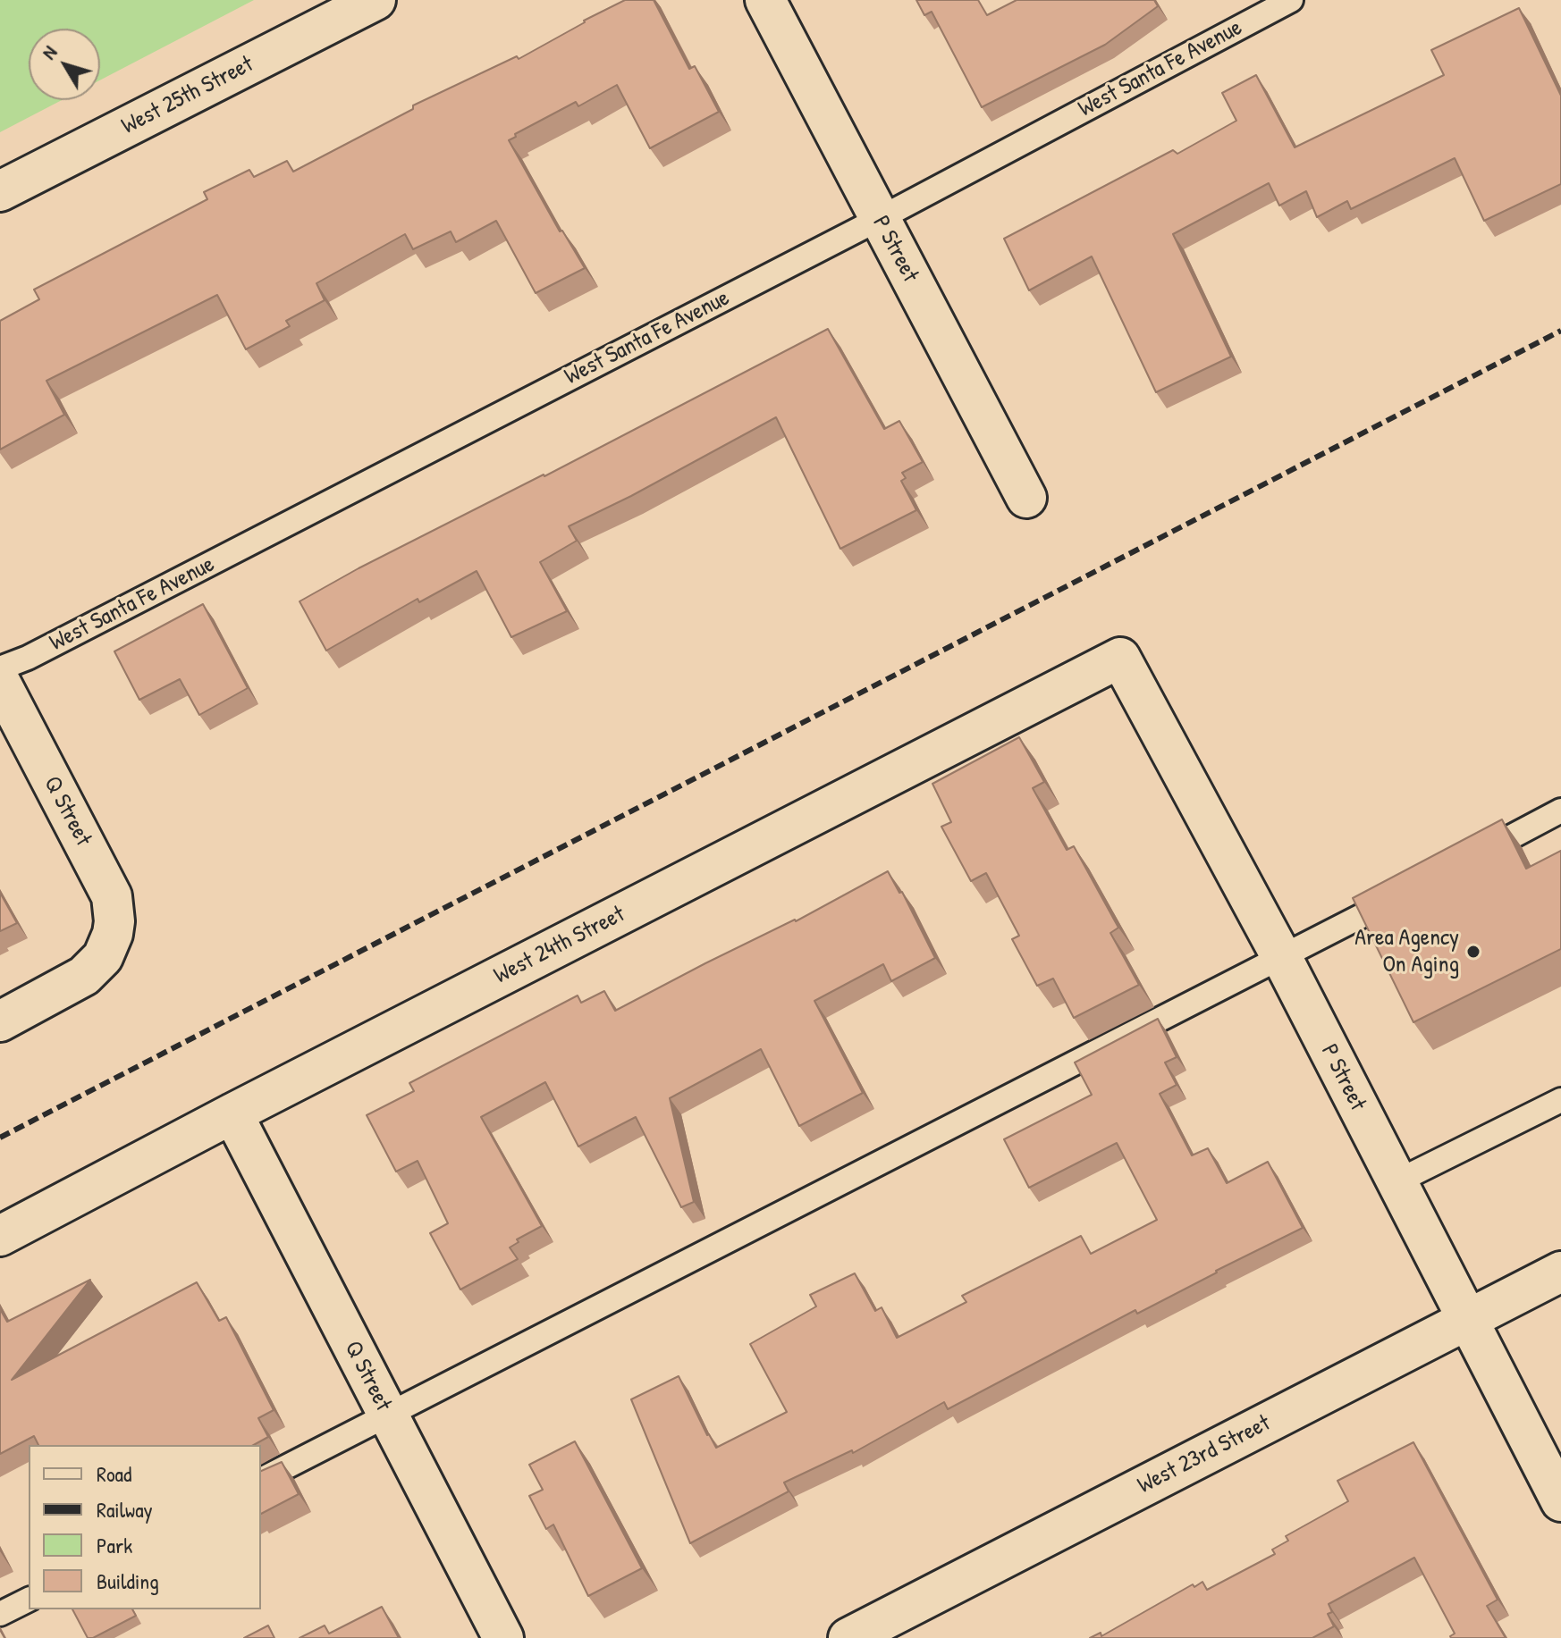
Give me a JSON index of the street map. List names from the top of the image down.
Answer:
{
  "streets": {
    "street": [
      "West 25th Street",
      "P Street",
      "Q Street",
      "West 24th Street",
      "West 23rd Street"
    ],
    "lane": ["West Santa Fe Avenue"]
  },
  "crossings": [
    ["West Santa Fe Avenue", "P Street"],
    ["P Street", "West 24th Street"],
    ["P Street", "West 23rd Street"],
    ["Q Street", "West 24th Street"]
  ],
  "places": ["Area Agency On Aging"],
  "legend": [
    "Road",
    "Railway",
    "Park",
    "Building"
  ],
  "north": "top left"
}
